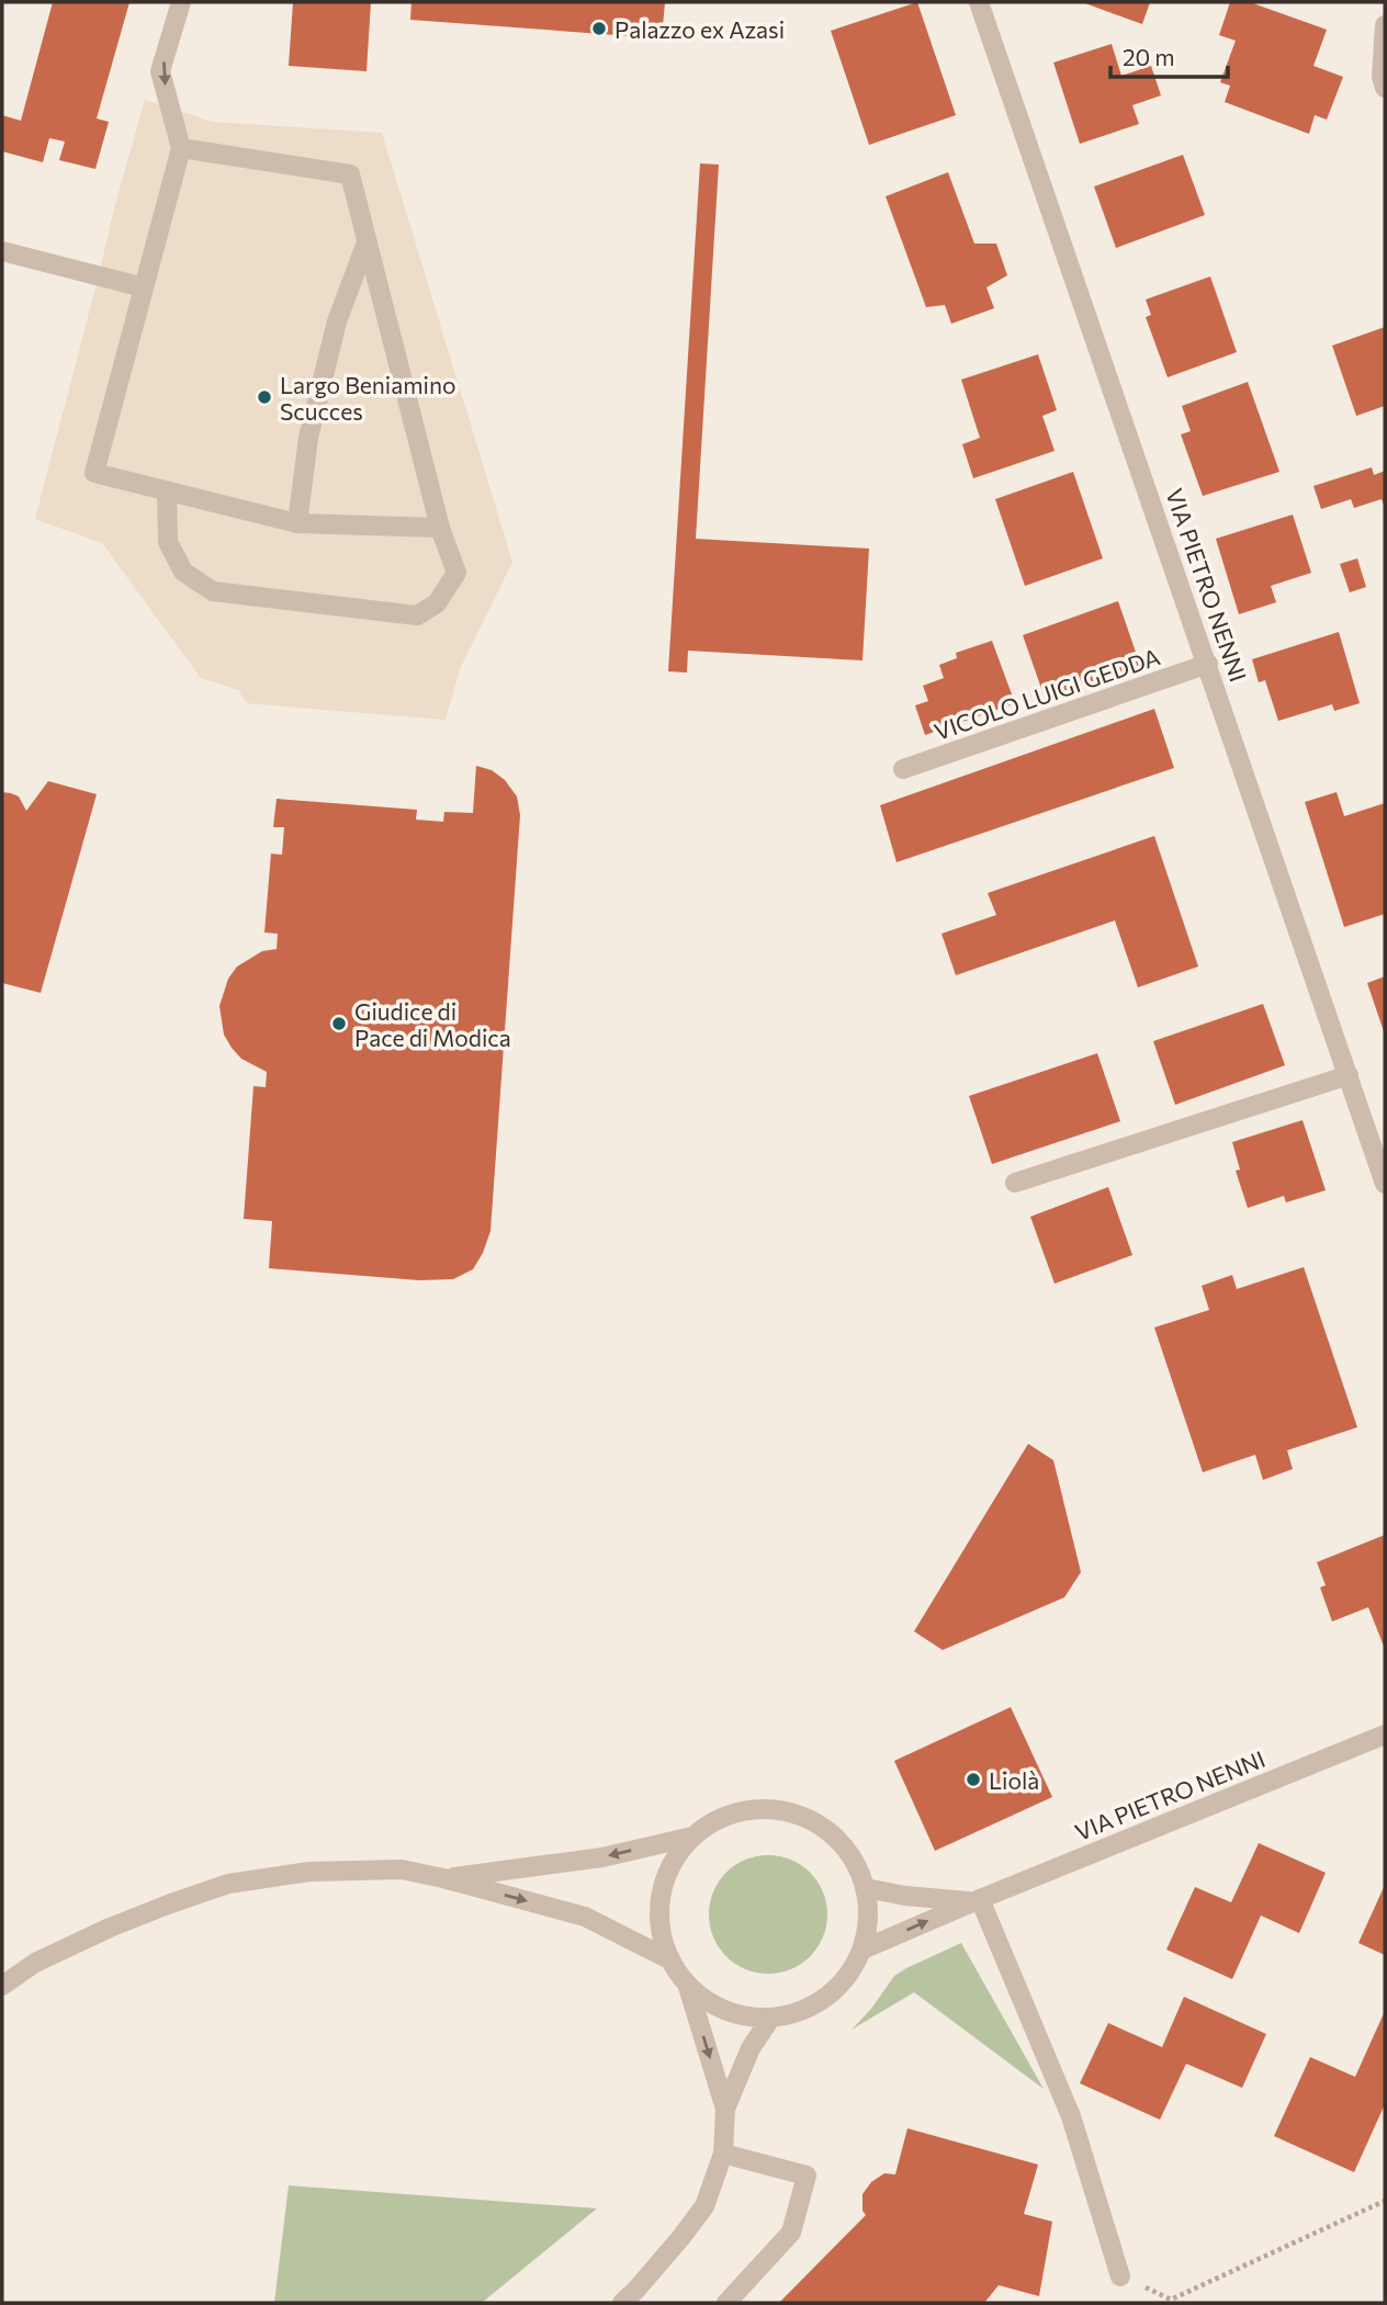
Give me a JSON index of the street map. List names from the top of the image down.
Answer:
{
  "streets": {
    "street": ["VIA PIETRO NENNI", "VICOLO LUIGI GEDDA"]
  },
  "crossings": [
    ["VIA PIETRO NENNI", "VICOLO LUIGI GEDDA"]
  ],
  "places": [
    "Palazzo ex Azasi",
    "Largo Beniamino Scucces",
    "Giudice di Pace di Modica",
    "Liolà"
  ],
  "scale_bar": "20 m"
}
